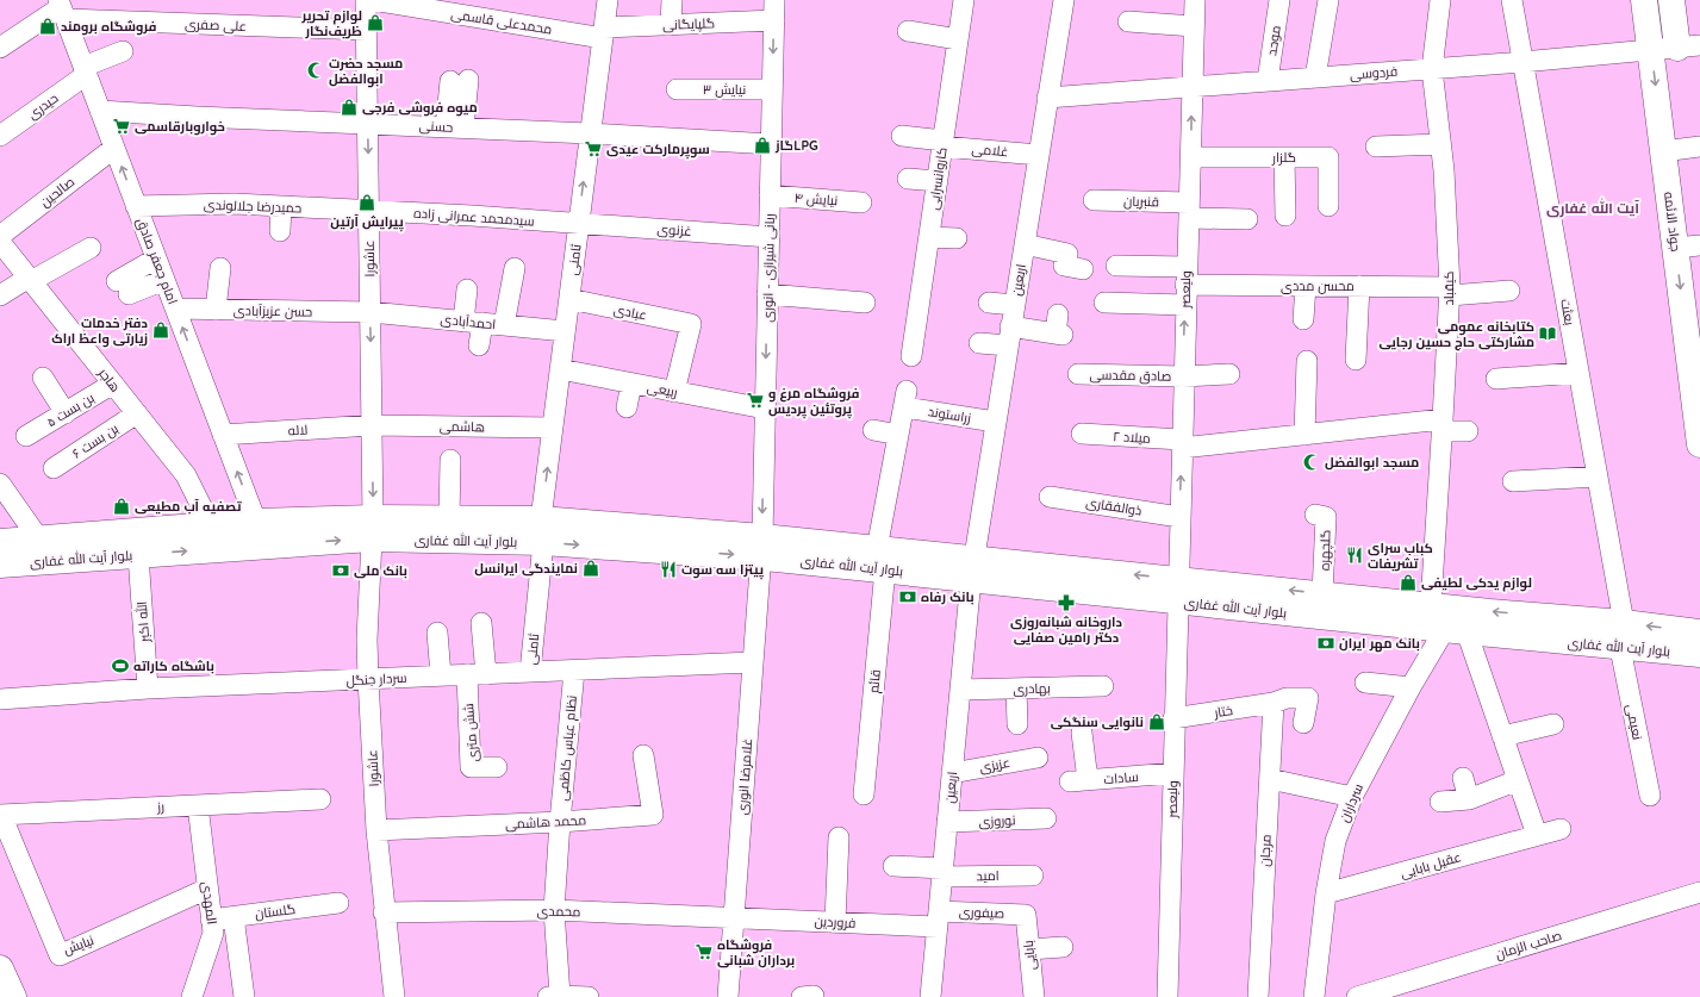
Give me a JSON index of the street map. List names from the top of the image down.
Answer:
{
  "streets": {
    "main road": ["جواد الائمه", "بلوار آیت الله غفاری"],
    "street": [
      "محمدعلی قاسمی",
      "گلپایگانی",
      "علی صفری",
      "موحد",
      "فردوسی",
      "نیایش ۳",
      "حیدری",
      "حسنی",
      "غلامی",
      "گلزار",
      "کاروانسرایی",
      "صالحین",
      "نیایش ۴",
      "قنبریان",
      "حمیدرضا جلالوندی",
      "سیدمحمد عمرانی زاده",
      "غزنوی",
      "عاشورا",
      "ثامنی",
      "امام جعفر صادق",
      "ربانی شیرازی - انوری",
      "اربعین",
      "محسن مددی",
      "کیقباد",
      "ولیعصر",
      "حسن عزیزآبادی",
      "عبادی",
      "بعثت",
      "احمدآبادی",
      "صادق مقدسی",
      "هاجر",
      "ربیعی",
      "بن بست ۵",
      "زراستوند",
      "هاشمی",
      "لاله",
      "میلاد ۲",
      "بن بست ۶",
      "ذوالفقاری",
      "گلچهره",
      "الله اکبر",
      "سردار جنگل",
      "قائم",
      "بهادری",
      "ختار",
      "نعیمی",
      "شش متری",
      "نظام عباس کاظمی",
      "عزیزی",
      "غلامرضا انوری",
      "سادات",
      "سرداران",
      "رز",
      "نوروزی",
      "محمد هاشمی",
      "مرجان",
      "عقیل بابایی",
      "امید",
      "المهدی",
      "گلستان",
      "محمدی",
      "صیفوری",
      "فروردین",
      "نیایش",
      "صاحب الزمان",
      "بابایی"
    ]
  },
  "crossings": [
    ["محمدعلی قاسمی", "گلپایگانی"],
    ["محمدعلی قاسمی", "ثامنی"],
    ["گلپایگانی", "ثامنی"],
    ["گلپایگانی", "ربانی شیرازی - انوری"],
    ["علی صفری", "عاشورا"],
    ["علی صفری", "امام جعفر صادق"],
    ["موحد", "فردوسی"],
    ["فردوسی", "جواد الائمه"],
    ["فردوسی", "اربعین"],
    ["فردوسی", "کیقباد"],
    ["فردوسی", "ولیعصر"],
    ["فردوسی", "بعثت"],
    ["نیایش ۳", "ربانی شیرازی - انوری"],
    ["حیدری", "امام جعفر صادق"],
    ["حسنی", "عاشورا"],
    ["حسنی", "ثامنی"],
    ["حسنی", "امام جعفر صادق"],
    ["حسنی", "ربانی شیرازی - انوری"],
    ["غلامی", "کاروانسرایی"],
    ["غلامی", "اربعین"],
    ["گلزار", "ولیعصر"],
    ["صالحین", "امام جعفر صادق"],
    ["صالحین", "هاجر"],
    ["نیایش ۴", "ربانی شیرازی - انوری"],
    ["قنبریان", "ولیعصر"],
    ["حمیدرضا جلالوندی", "سیدمحمد عمرانی زاده"],
    ["حمیدرضا جلالوندی", "عاشورا"],
    ["حمیدرضا جلالوندی", "امام جعفر صادق"],
    ["سیدمحمد عمرانی زاده", "غزنوی"],
    ["سیدمحمد عمرانی زاده", "عاشورا"],
    ["سیدمحمد عمرانی زاده", "ثامنی"],
    ["غزنوی", "ثامنی"],
    ["غزنوی", "ربانی شیرازی - انوری"],
    ["عاشورا", "حسن عزیزآبادی"],
    ["عاشورا", "احمدآبادی"],
    ["عاشورا", "هاشمی"],
    ["عاشورا", "لاله"],
    ["عاشورا", "بلوار آیت الله غفاری"],
    ["عاشورا", "سردار جنگل"],
    ["عاشورا", "محمد هاشمی"],
    ["عاشورا", "محمدی"],
    ["ثامنی", "عبادی"],
    ["ثامنی", "احمدآبادی"],
    ["ثامنی", "ربیعی"],
    ["ثامنی", "هاشمی"],
    ["ثامنی", "بلوار آیت الله غفاری"],
    ["ثامنی", "سردار جنگل"],
    ["امام جعفر صادق", "حسن عزیزآبادی"],
    ["امام جعفر صادق", "لاله"],
    ["امام جعفر صادق", "بلوار آیت الله غفاری"],
    ["ربانی شیرازی - انوری", "ربیعی"],
    ["ربانی شیرازی - انوری", "بلوار آیت الله غفاری"],
    ["ربانی شیرازی - انوری", "غلامرضا انوری"],
    ["اربعین", "زراستوند"],
    ["اربعین", "بلوار آیت الله غفاری"],
    ["اربعین", "بهادری"],
    ["اربعین", "عزیزی"],
    ["اربعین", "نوروزی"],
    ["اربعین", "امید"],
    ["اربعین", "صیفوری"],
    ["اربعین", "فروردین"],
    ["محسن مددی", "کیقباد"],
    ["محسن مددی", "ولیعصر"],
    ["کیقباد", "بلوار آیت الله غفاری"],
    ["ولیعصر", "صادق مقدسی"],
    ["ولیعصر", "میلاد ۲"],
    ["ولیعصر", "ذوالفقاری"],
    ["ولیعصر", "بلوار آیت الله غفاری"],
    ["ولیعصر", "ختار"],
    ["ولیعصر", "سادات"],
    ["حسن عزیزآبادی", "احمدآبادی"],
    ["عبادی", "ربیعی"],
    ["بعثت", "بلوار آیت الله غفاری"],
    ["بعثت", "نعیمی"],
    ["هاجر", "بن بست ۵"],
    ["هاجر", "بن بست ۶"],
    ["هاجر", "بلوار آیت الله غفاری"],
    ["هاشمی", "لاله"],
    ["بلوار آیت الله غفاری", "گلچهره"],
    ["بلوار آیت الله غفاری", "الله اکبر"],
    ["بلوار آیت الله غفاری", "قائم"],
    ["بلوار آیت الله غفاری", "نعیمی"],
    ["بلوار آیت الله غفاری", "غلامرضا انوری"],
    ["بلوار آیت الله غفاری", "سرداران"],
    ["الله اکبر", "سردار جنگل"],
    ["سردار جنگل", "شش متری"],
    ["سردار جنگل", "نظام عباس کاظمی"],
    ["سردار جنگل", "غلامرضا انوری"],
    ["ختار", "مرجان"],
    ["نظام عباس کاظمی", "محمد هاشمی"],
    ["نظام عباس کاظمی", "محمدی"],
    ["غلامرضا انوری", "محمدی"],
    ["غلامرضا انوری", "فروردین"],
    ["سرداران", "عقیل بابایی"],
    ["رز", "المهدی"],
    ["رز", "نیایش"],
    ["المهدی", "گلستان"],
    ["المهدی", "نیایش"],
    ["محمدی", "فروردین"],
    ["صیفوری", "فروردین"],
    ["صیفوری", "بابایی"]
  ],
  "one_way": ["جواد الائمه", "امام جعفر صادق"],
  "districts": ["آیت الله غفاری"],
  "places": {
    "shop": [
      "لوازم تحریر ظریف‌نگار",
      "فروشگاه برومند",
      "میوه فروشی فرجی",
      "گازLPG",
      "پیرایش آرتین",
      "دفتر خدمات زیارتی واعظ اراک",
      "تصفیه آب مطیعی",
      "نمایندگی ایرانسل",
      "لوازم یدکی لطیفی",
      "نانوایی سنگکی"
    ],
    "mosque": ["مسجد حضرت ابوالفضل", "مسجد ابوالفضل"],
    "supermarket": [
      "خواروبارقاسمی",
      "سوپرمارکت عیدی",
      "فروشگاه مرغ و پروتئین پردیس",
      "فروشگاه برداران شبانی"
    ],
    "library": ["کتابخانه عمومی مشارکتی حاج حسین رجایی"],
    "restaurant": ["کباب سرای تشریفات", "پیتزا سه سوت"],
    "bank": ["بانک ملی", "بانک رفاه", "بانک مهر ایران"],
    "pharmacy": ["داروخانه شبانه‌روزی دکتر رامین صفایی"],
    "sports": ["باشگاه کاراته"]
  }
}
